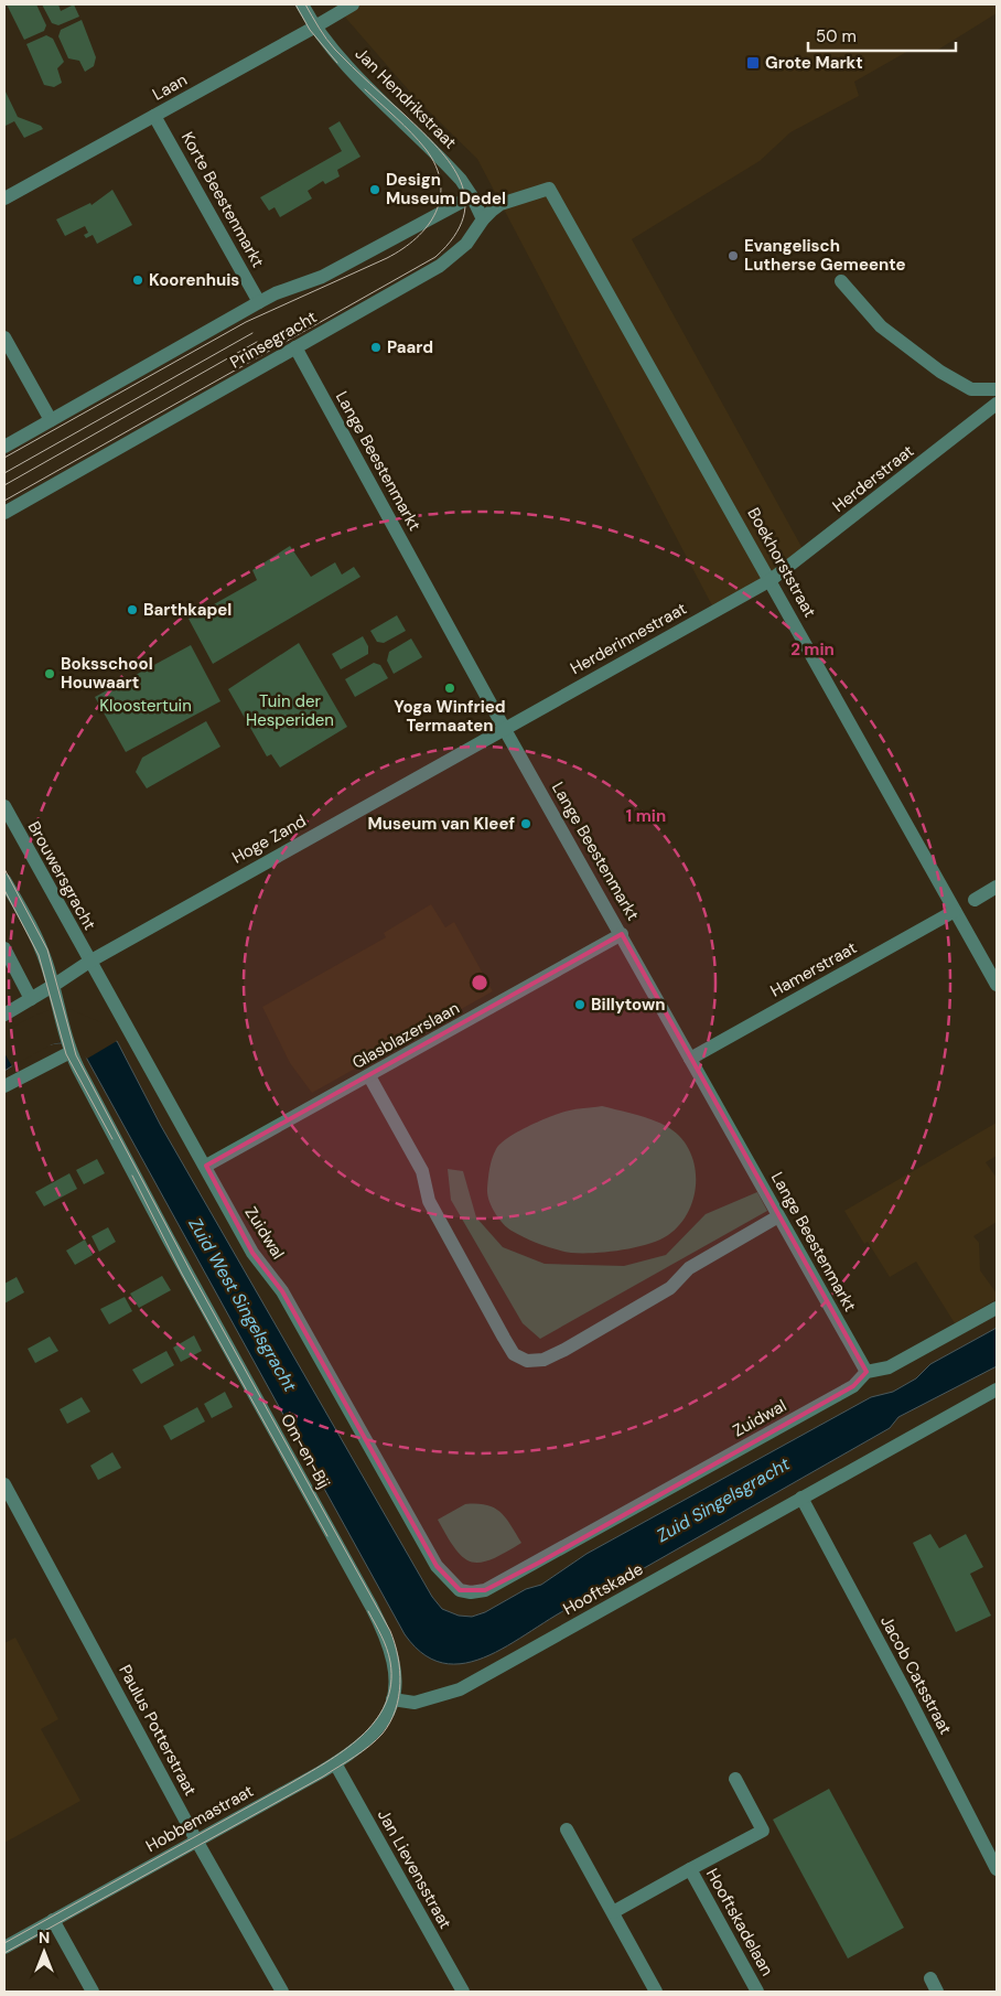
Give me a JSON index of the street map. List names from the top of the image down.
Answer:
{
  "streets": {
    "street": [
      "Laan",
      "Jan Hendrikstraat",
      "Korte Beestenmarkt",
      "Prinsegracht",
      "Lange Beestenmarkt",
      "Herderstraat",
      "Boekhorststraat",
      "Herderinnestraat",
      "Hoge Zand",
      "Brouwersgracht",
      "Hamerstraat",
      "Glasblazerslaan",
      "Zuidwal",
      "Om-en-Bij",
      "Hooftskade",
      "Jacob Catsstraat",
      "Paulus Potterstraat",
      "Hobbemastraat",
      "Jan Lievensstraat",
      "Hooftskadelaan"
    ]
  },
  "crossings": [
    ["Laan", "Jan Hendrikstraat"],
    ["Laan", "Korte Beestenmarkt"],
    ["Jan Hendrikstraat", "Prinsegracht"],
    ["Korte Beestenmarkt", "Prinsegracht"],
    ["Prinsegracht", "Lange Beestenmarkt"],
    ["Prinsegracht", "Boekhorststraat"],
    ["Lange Beestenmarkt", "Herderinnestraat"],
    ["Lange Beestenmarkt", "Hoge Zand"],
    ["Lange Beestenmarkt", "Hamerstraat"],
    ["Lange Beestenmarkt", "Glasblazerslaan"],
    ["Lange Beestenmarkt", "Zuidwal"],
    ["Herderstraat", "Boekhorststraat"],
    ["Herderstraat", "Herderinnestraat"],
    ["Boekhorststraat", "Herderinnestraat"],
    ["Boekhorststraat", "Hamerstraat"],
    ["Herderinnestraat", "Hoge Zand"],
    ["Hoge Zand", "Brouwersgracht"],
    ["Hoge Zand", "Zuidwal"],
    ["Brouwersgracht", "Zuidwal"],
    ["Glasblazerslaan", "Zuidwal"],
    ["Om-en-Bij", "Hooftskade"],
    ["Om-en-Bij", "Hobbemastraat"],
    ["Hooftskade", "Jacob Catsstraat"],
    ["Hooftskade", "Hobbemastraat"],
    ["Paulus Potterstraat", "Hobbemastraat"],
    ["Hobbemastraat", "Jan Lievensstraat"]
  ],
  "water": ["Zuid West Singelsgracht", "Zuid Singelsgracht"],
  "parks": ["Tuin der Hesperiden", "Kloostertuin"],
  "places": {
    "transit": ["Grote Markt"],
    "other": [
      "Design Museum Dedel",
      "Evangelisch Lutherse Gemeente",
      "Koorenhuis",
      "Paard",
      "Barthkapel",
      "Boksschool Houwaart",
      "Yoga Winfried Termaaten",
      "Museum van Kleef",
      "Billytown"
    ]
  },
  "scale_bar": "50 m",
  "north": "top",
  "rings": ["2 min", "1 min"]
}
